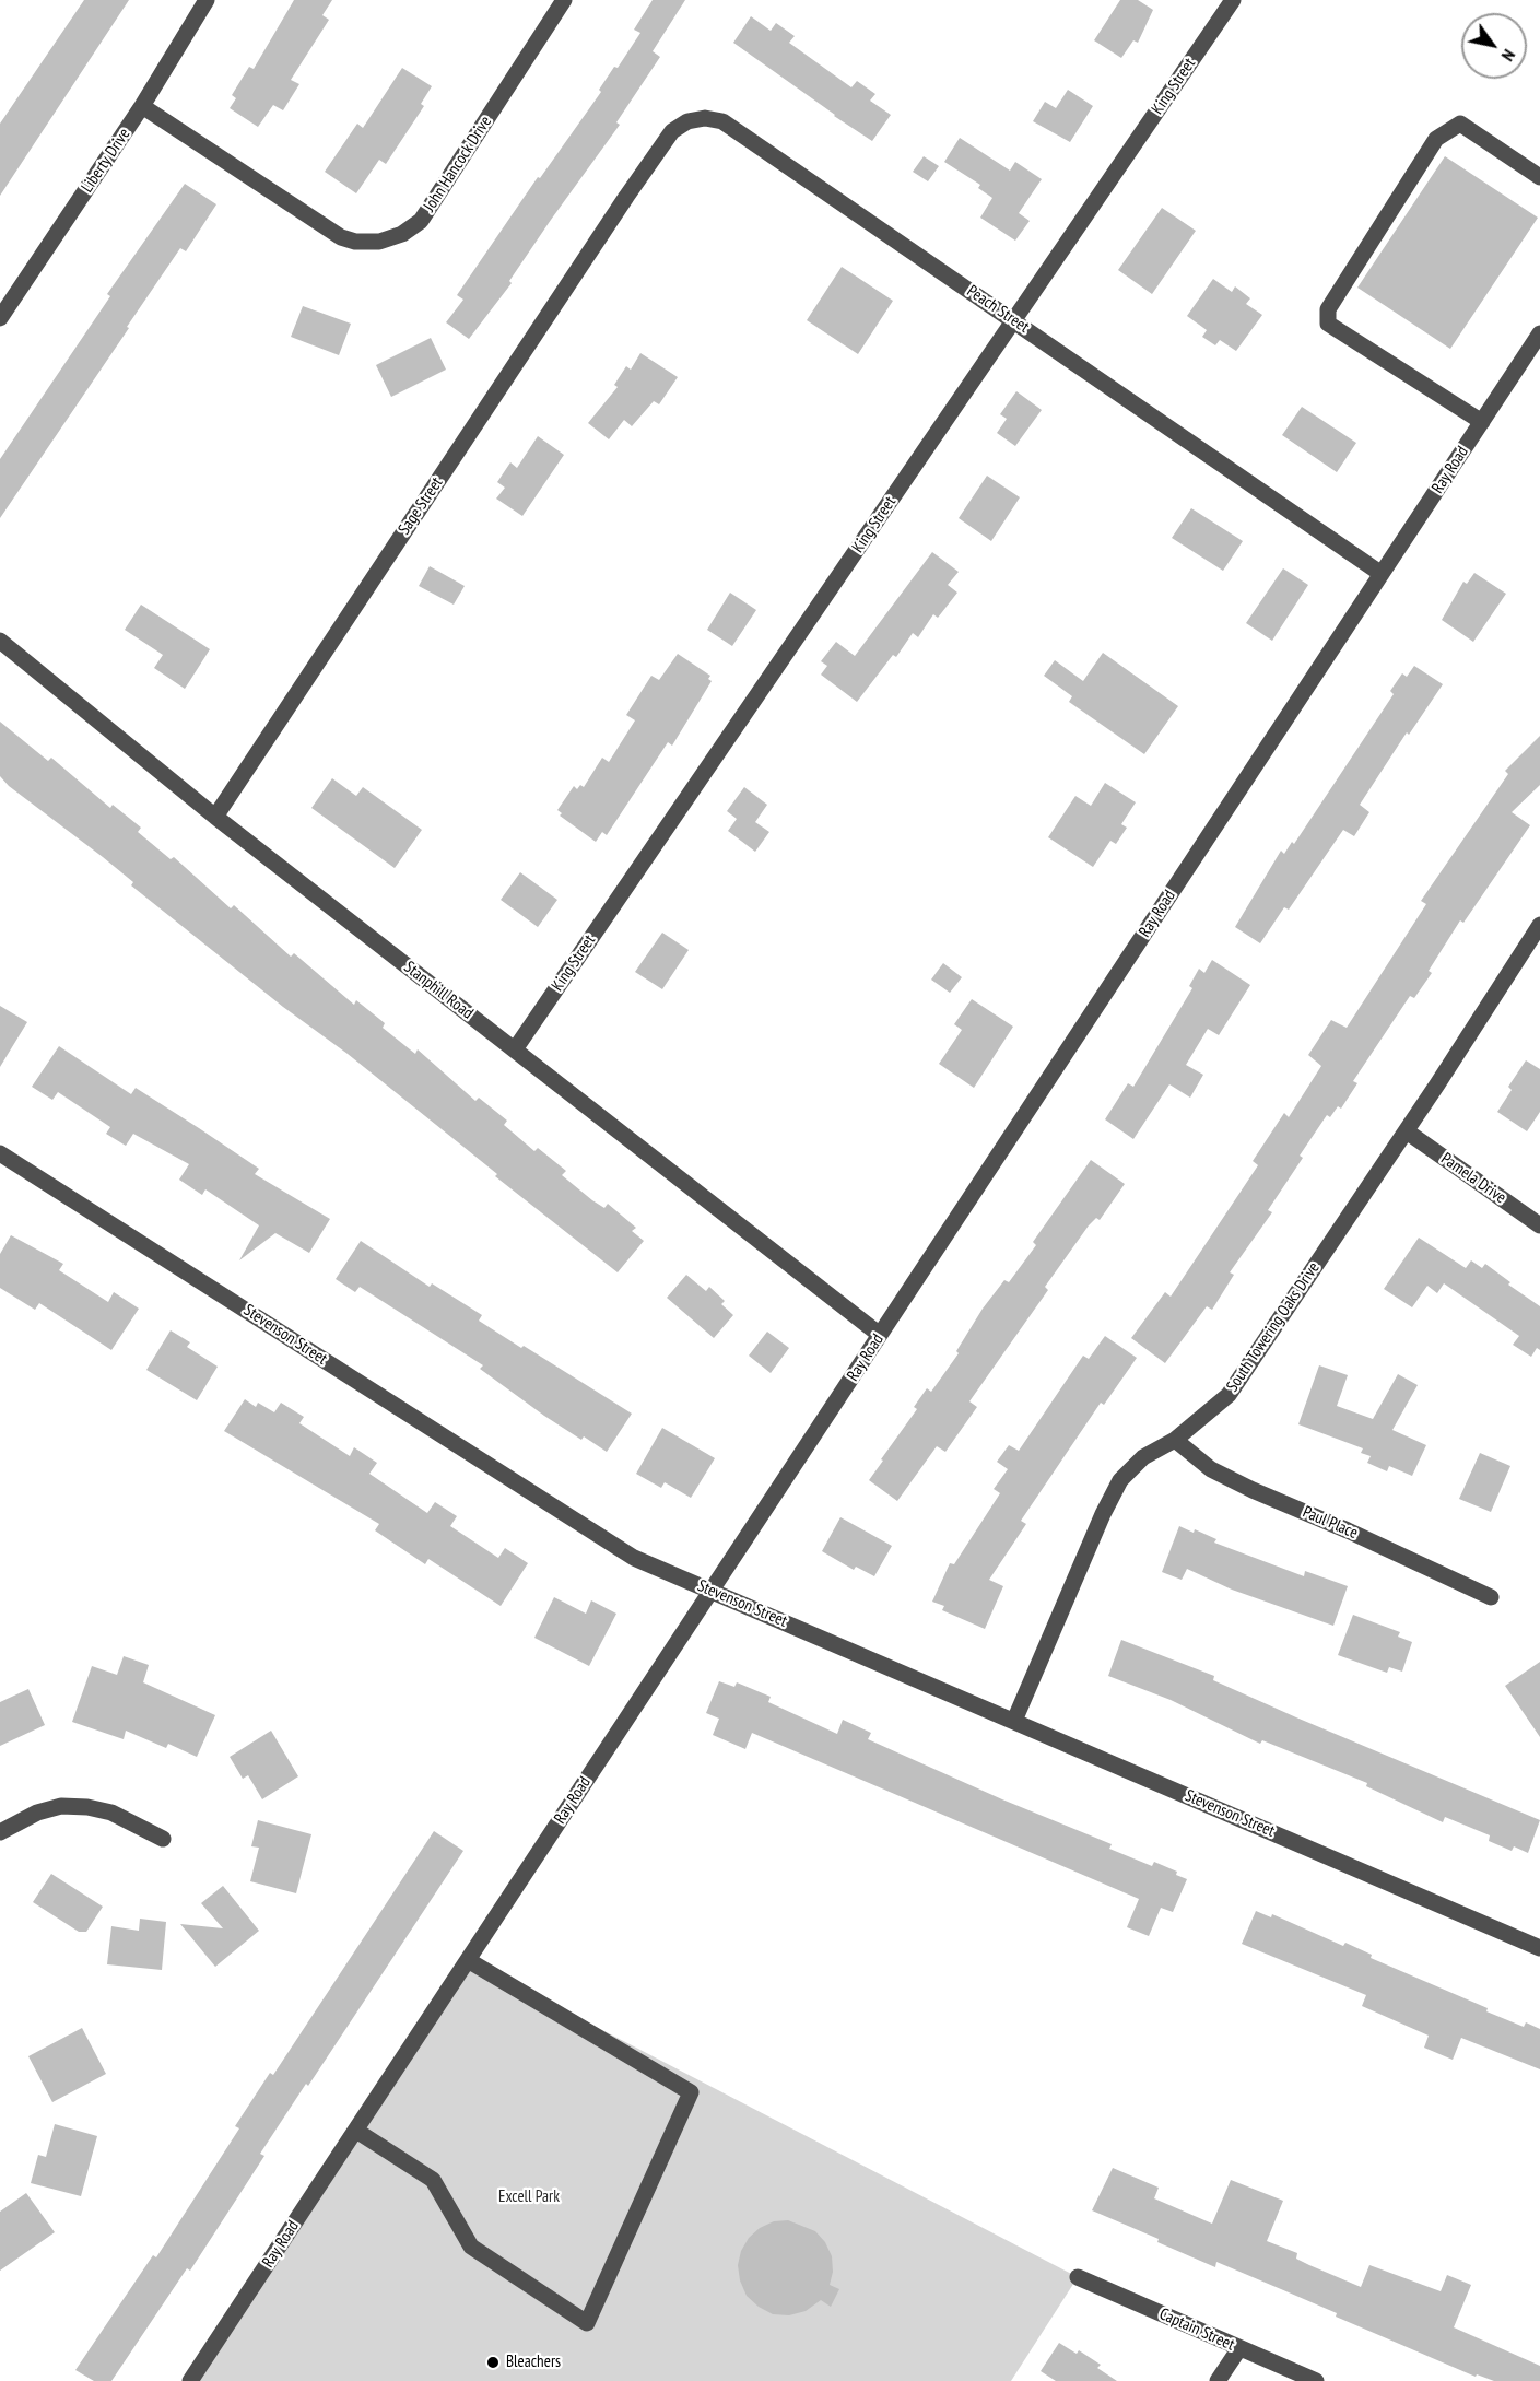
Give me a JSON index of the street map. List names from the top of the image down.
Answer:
{
  "streets": {
    "street": [
      "King Street",
      "Liberty Drive",
      "John Hancock Drive",
      "Peach Street",
      "Ray Road",
      "Sage Street",
      "Stanphill Road",
      "Pamela Drive",
      "South Towering Oaks Drive",
      "Stevenson Street",
      "Paul Place",
      "Captain Street"
    ]
  },
  "crossings": [
    ["King Street", "Peach Street"],
    ["King Street", "Stanphill Road"],
    ["Liberty Drive", "John Hancock Drive"],
    ["Peach Street", "Ray Road"],
    ["Peach Street", "Sage Street"],
    ["Ray Road", "Stanphill Road"],
    ["Ray Road", "Stevenson Street"],
    ["Sage Street", "Stanphill Road"],
    ["Pamela Drive", "South Towering Oaks Drive"],
    ["South Towering Oaks Drive", "Stevenson Street"],
    ["South Towering Oaks Drive", "Paul Place"]
  ],
  "parks": ["Excell Park"],
  "places": ["Bleachers"],
  "north": "bottom right"
}
